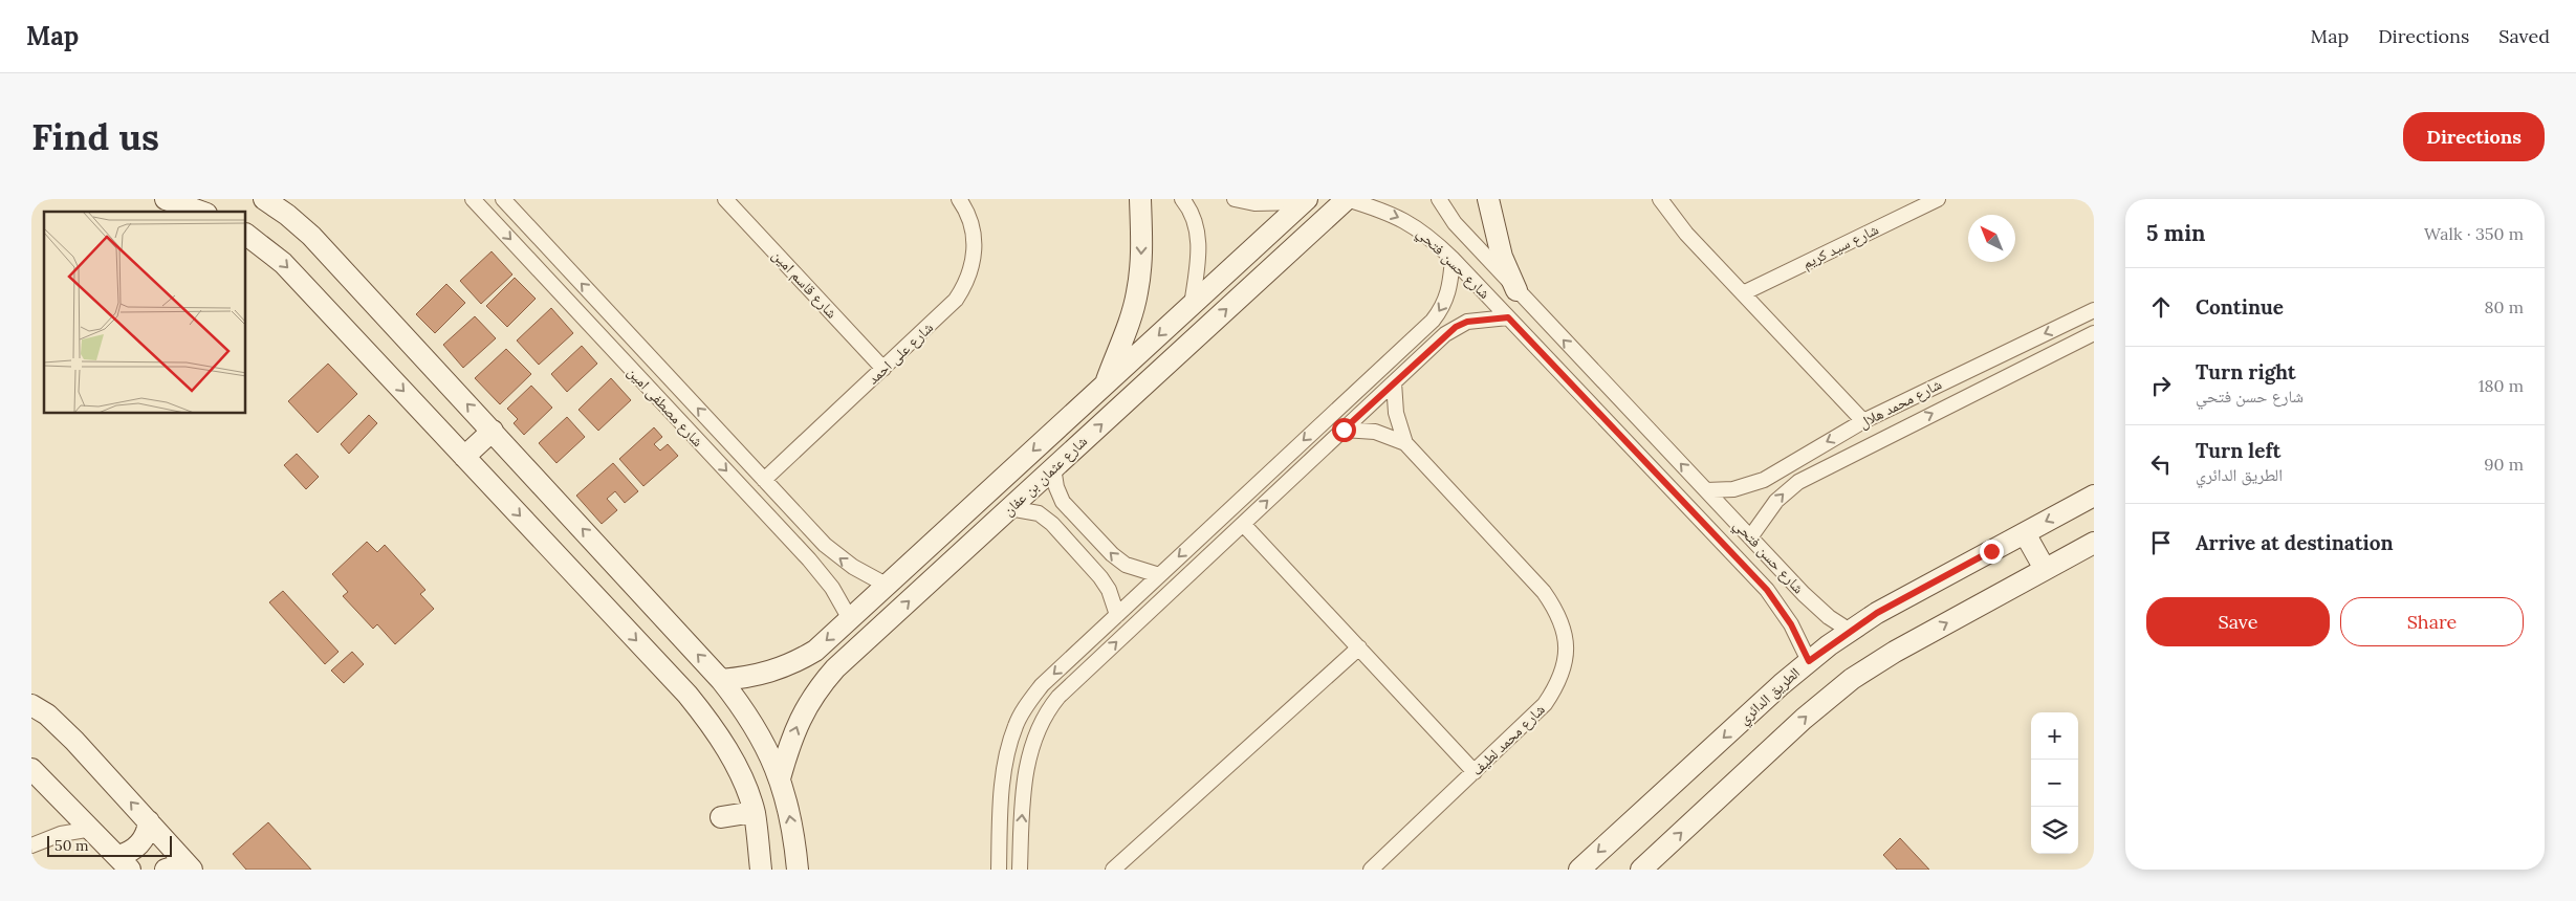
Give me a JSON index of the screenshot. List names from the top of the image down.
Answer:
{
  "streets": {
    "street": [
      "شارع سيد كريم",
      "شارع حسن فتحي",
      "شارع قاسم امين",
      "شارع على احمد",
      "شارع محمد هلال",
      "شارع مصطفى امين",
      "شارع عثمان بن عفان",
      "الطريق الدائري",
      "شارع محمد لطيف"
    ]
  },
  "crossings": [
    ["شارع حسن فتحي", "شارع محمد هلال"],
    ["شارع حسن فتحي", "شارع عثمان بن عفان"],
    ["شارع حسن فتحي", "الطريق الدائري"],
    ["شارع قاسم امين", "شارع على احمد"],
    ["شارع على احمد", "شارع مصطفى امين"],
    ["شارع مصطفى امين", "شارع عثمان بن عفان"]
  ],
  "scale_bar": "50 m",
  "north": "top left",
  "page": {
    "header": "Map",
    "nav": ["Map", "Directions", "Saved"],
    "buttons": [
      "Directions",
      ["Save", "Share"]
    ],
    "title": "Find us",
    "heading": ["5 min", "Walk · 350 m"],
    "list": [
      ["Continue", "80 m"],
      ["Turn right", "شارع حسن فتحي", "180 m"],
      ["Turn left", "الطريق الدائري", "90 m"],
      "Arrive at destination"
    ],
    "map_buttons": ["+", "−"],
    "scale": "50 m"
  }
}
